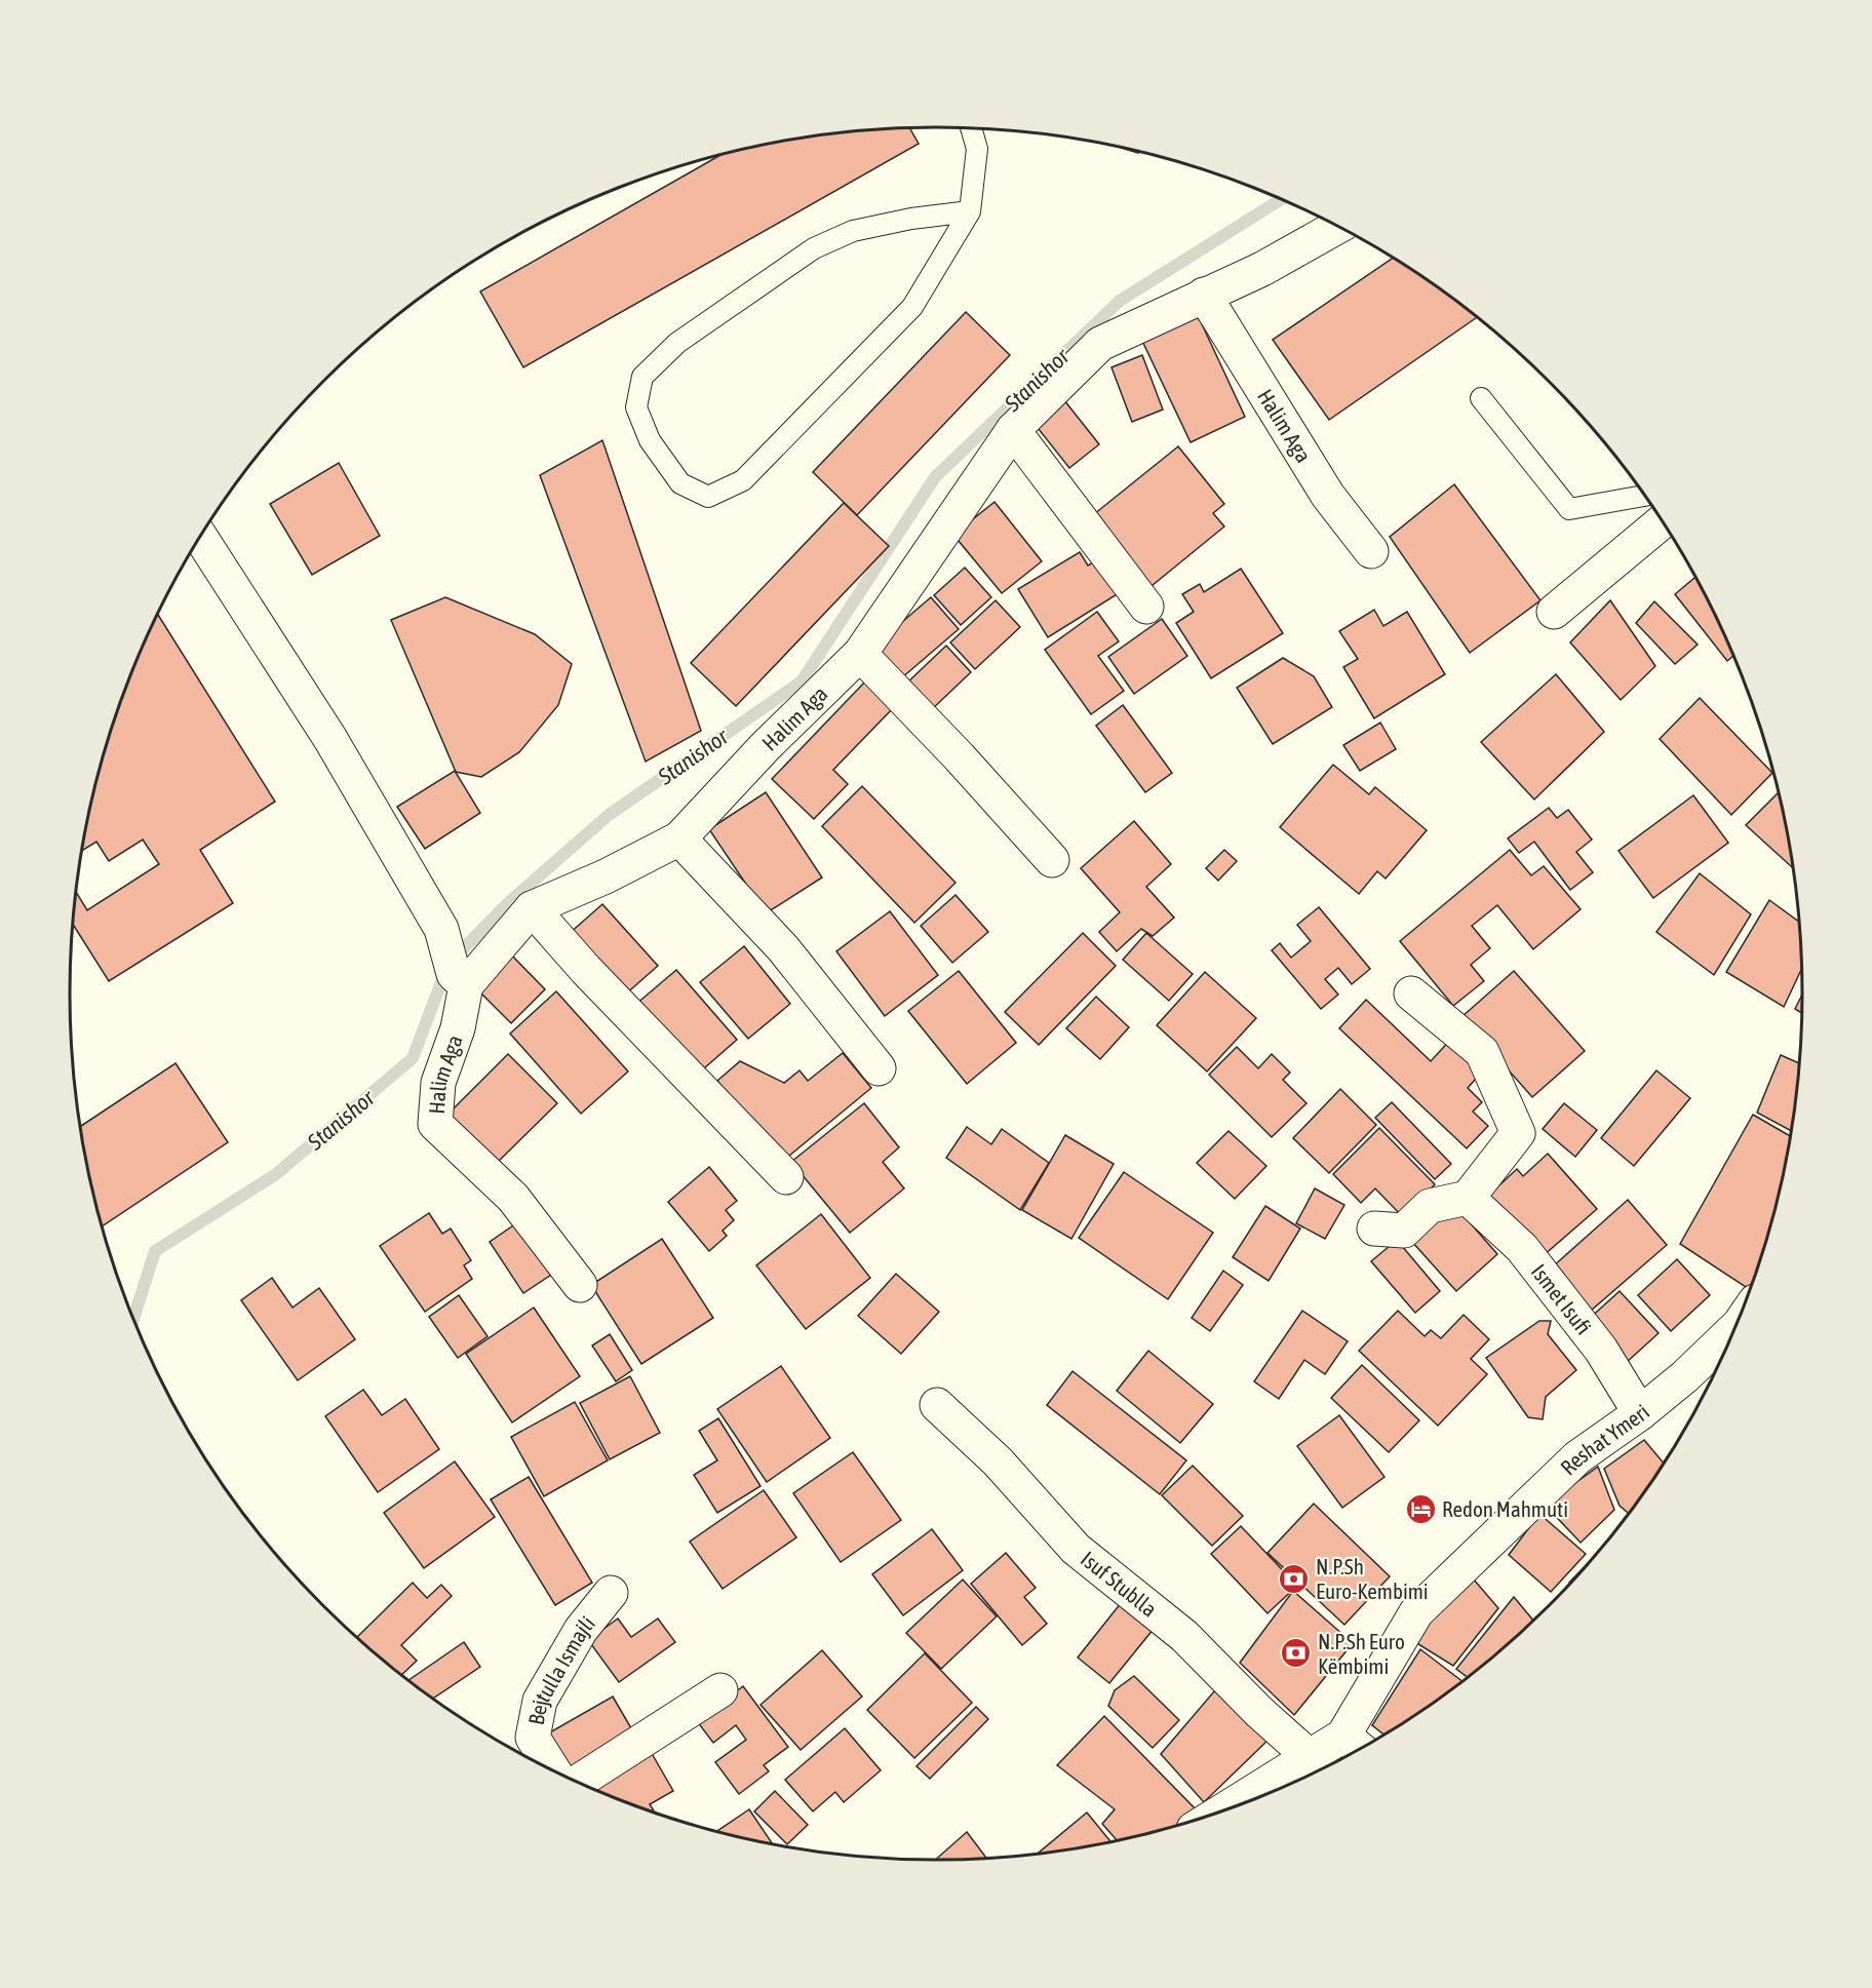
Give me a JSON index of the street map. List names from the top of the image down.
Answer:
{
  "streets": {
    "street": [
      "Halim Aga",
      "Ismet Isufi",
      "Reshat Ymeri",
      "Isuf Stublla",
      "Bejtulla Ismajli"
    ]
  },
  "crossings": [
    ["Ismet Isufi", "Reshat Ymeri"],
    ["Reshat Ymeri", "Isuf Stublla"]
  ],
  "water": ["Stanishor"],
  "places": {
    "hotel": ["Redon Mahmuti"],
    "bank": ["N.P.Sh Euro-Kembimi", "N.P.Sh Euro Këmbimi"]
  }
}
